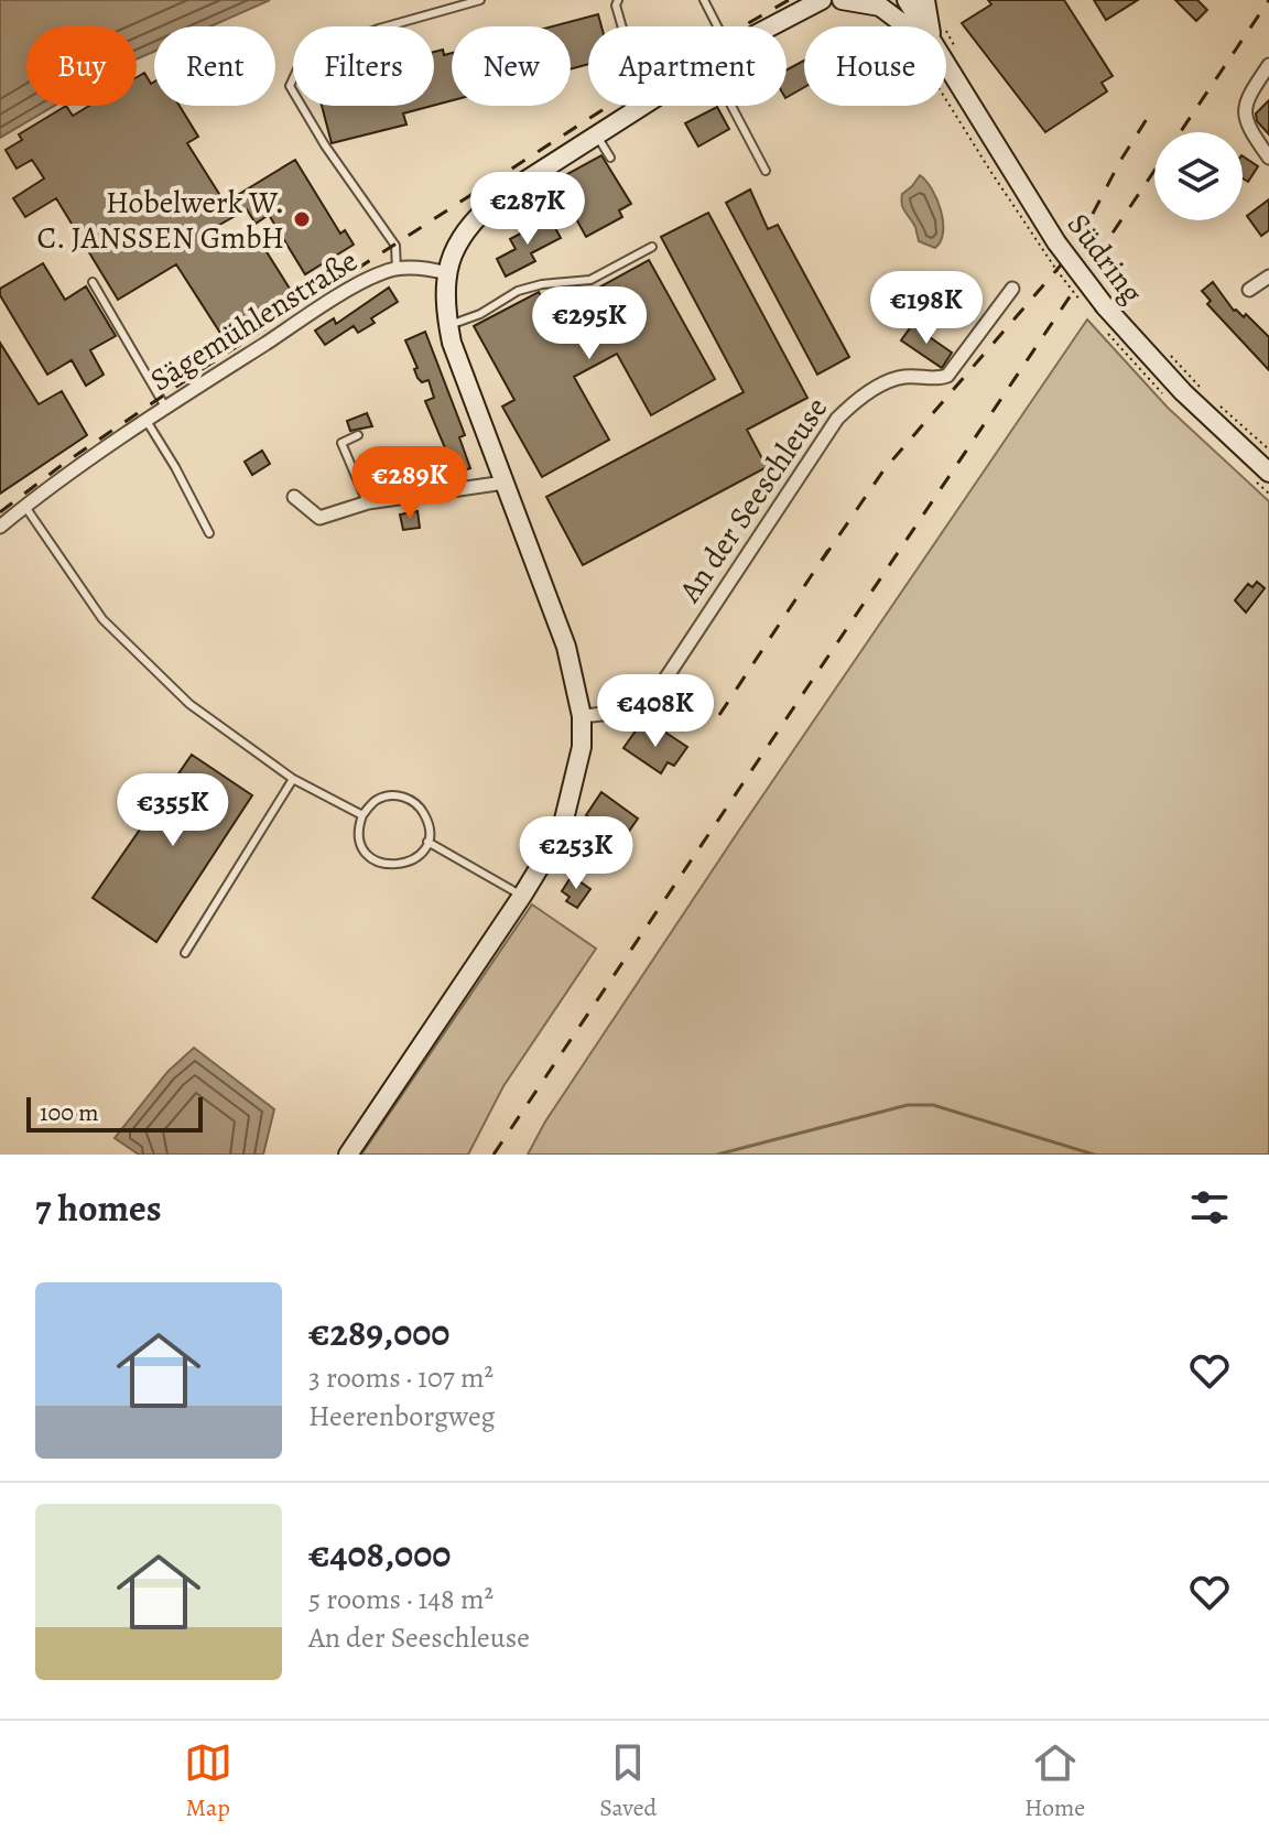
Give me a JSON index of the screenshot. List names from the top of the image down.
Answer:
{
  "streets": {
    "street": ["Südring", "Sägemühlenstraße", "An der Seeschleuse"]
  },
  "places": ["Hobelwerk W. C. JANSSEN GmbH"],
  "scale_bar": "100 m",
  "page": {
    "chip": [
      "Buy",
      "Rent",
      "Filters",
      "New",
      "Apartment",
      "House"
    ],
    "price": [
      "€287K",
      "€198K",
      "€295K",
      "€289K",
      "€408K",
      "€355K",
      "€253K"
    ],
    "scale": "100 m",
    "heading": "7 homes",
    "list": [
      {
        "name": "€289,000",
        "note": "3 rooms · 107 m² · Heerenborgweg"
      },
      {
        "name": "€408,000",
        "note": "5 rooms · 148 m² · An der Seeschleuse"
      }
    ],
    "tabs": ["Map", "Saved", "Home"]
  }
}
